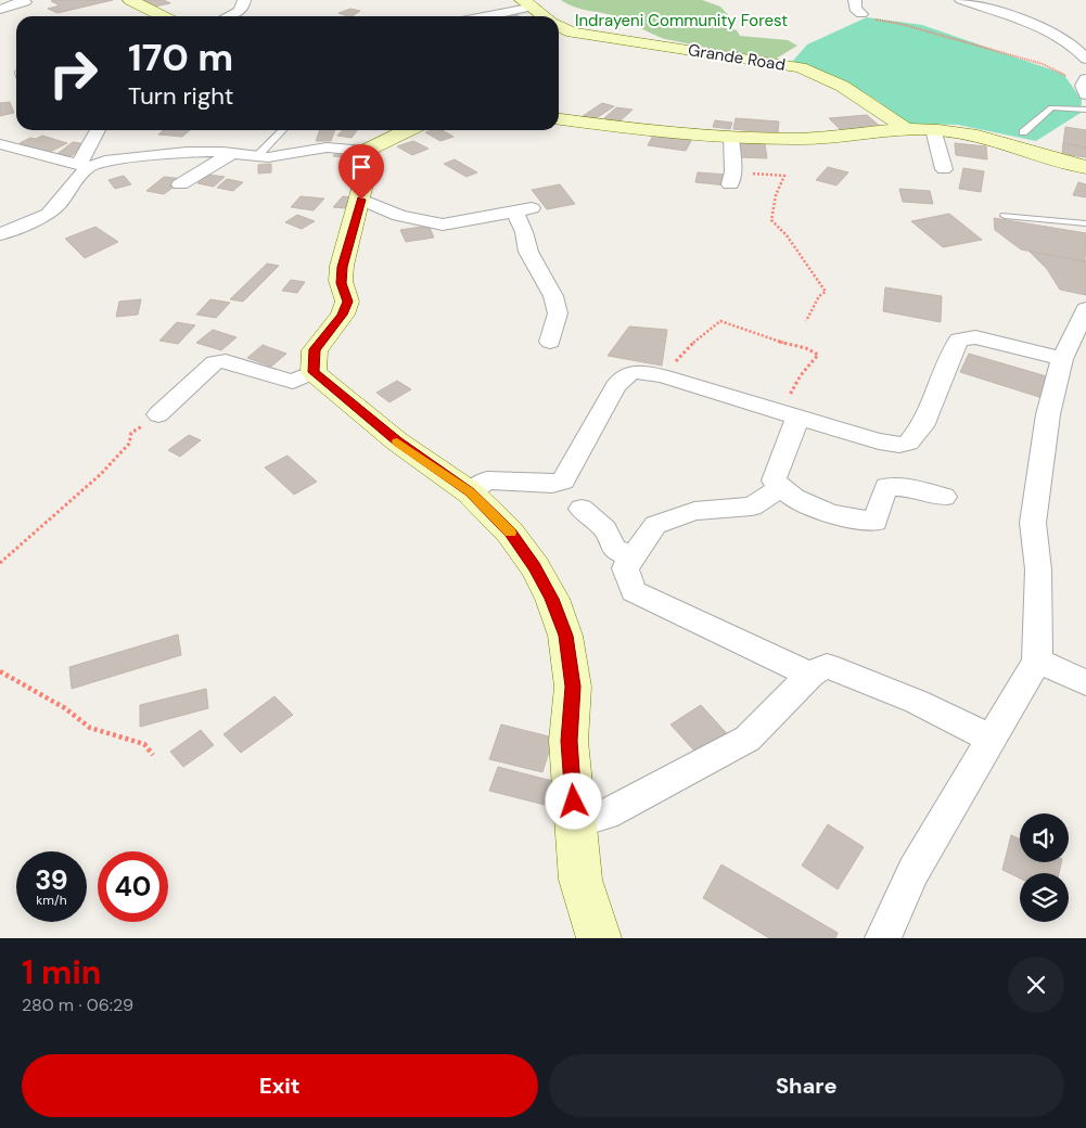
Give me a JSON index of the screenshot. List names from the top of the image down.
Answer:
{
  "streets": {
    "street": ["Grande Road"]
  },
  "parks": ["Indrayeni Community Forest"],
  "page": {
    "turn": ["170 m", "Turn right"],
    "speed": "39 km/h",
    "limit": "40",
    "heading": ["1 min", "280 m · 06:29"],
    "buttons": ["Exit", "Share"]
  }
}
